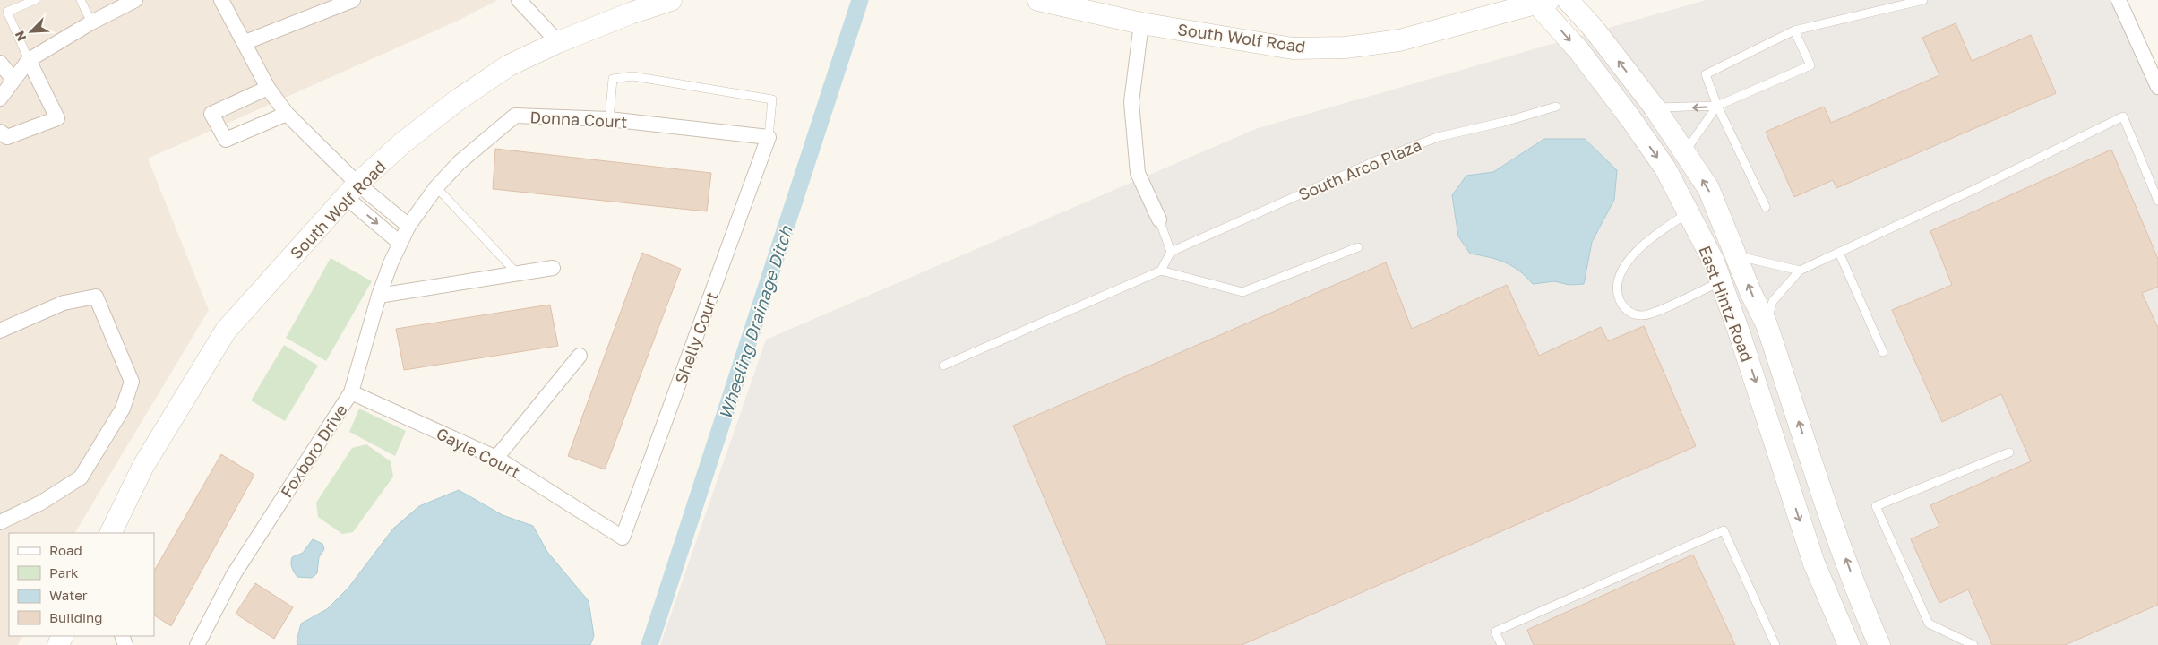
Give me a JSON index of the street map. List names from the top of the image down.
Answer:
{
  "streets": {
    "main road": ["South Wolf Road", "East Hintz Road"],
    "street": [
      "Donna Court",
      "Shelly Court",
      "Foxboro Drive",
      "Gayle Court"
    ],
    "lane": ["South Arco Plaza"]
  },
  "crossings": [
    ["South Wolf Road", "East Hintz Road"],
    ["Donna Court", "Shelly Court"],
    ["Donna Court", "Foxboro Drive"],
    ["Shelly Court", "Gayle Court"],
    ["Foxboro Drive", "Gayle Court"]
  ],
  "water": ["Wheeling Drainage Ditch"],
  "legend": [
    "Road",
    "Park",
    "Water",
    "Building"
  ],
  "north": "bottom left"
}
